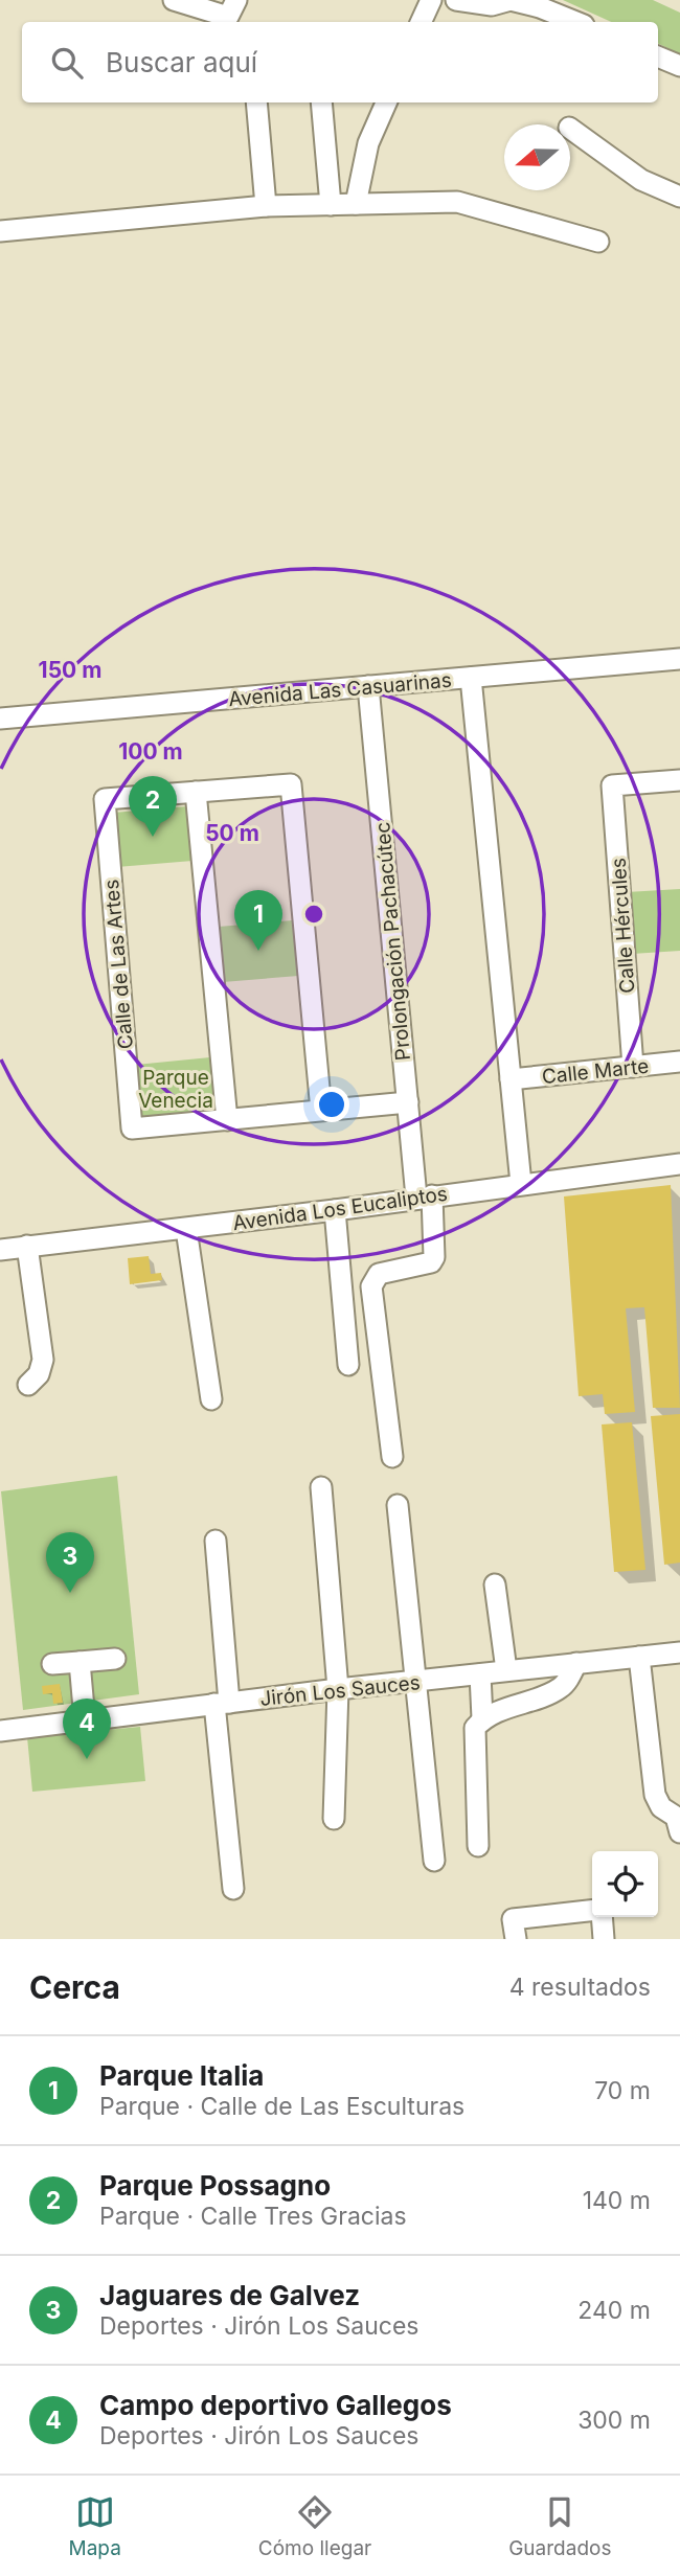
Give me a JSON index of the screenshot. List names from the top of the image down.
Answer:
{
  "streets": {
    "street": [
      "Avenida Las Casuarinas",
      "Calle Hércules",
      "Prolongación Pachacútec",
      "Calle de Las Artes",
      "Calle Marte",
      "Avenida Los Eucaliptos",
      "Jirón Los Sauces"
    ]
  },
  "crossings": [
    ["Avenida Las Casuarinas", "Prolongación Pachacútec"],
    ["Calle Hércules", "Calle Marte"],
    ["Prolongación Pachacútec", "Avenida Los Eucaliptos"]
  ],
  "parks": ["Parque Venecia"],
  "north": "left",
  "page": {
    "search": "Buscar aquí",
    "pins": [
      "2",
      "1",
      "3",
      "4"
    ],
    "heading": ["Cerca", "4 resultados"],
    "list": [
      {
        "mark": "1",
        "name": "Parque Italia",
        "note": "Parque · Calle de Las Esculturas",
        "value": "70 m"
      },
      {
        "mark": "2",
        "name": "Parque Possagno",
        "note": "Parque · Calle Tres Gracias",
        "value": "140 m"
      },
      {
        "mark": "3",
        "name": "Jaguares de Galvez",
        "note": "Deportes · Jirón Los Sauces",
        "value": "240 m"
      },
      {
        "mark": "4",
        "name": "Campo deportivo Gallegos",
        "note": "Deportes · Jirón Los Sauces",
        "value": "300 m"
      }
    ],
    "nav": ["Mapa", "Cómo llegar", "Guardados"]
  },
  "rings": ["150 m", "100 m", "50 m"]
}
